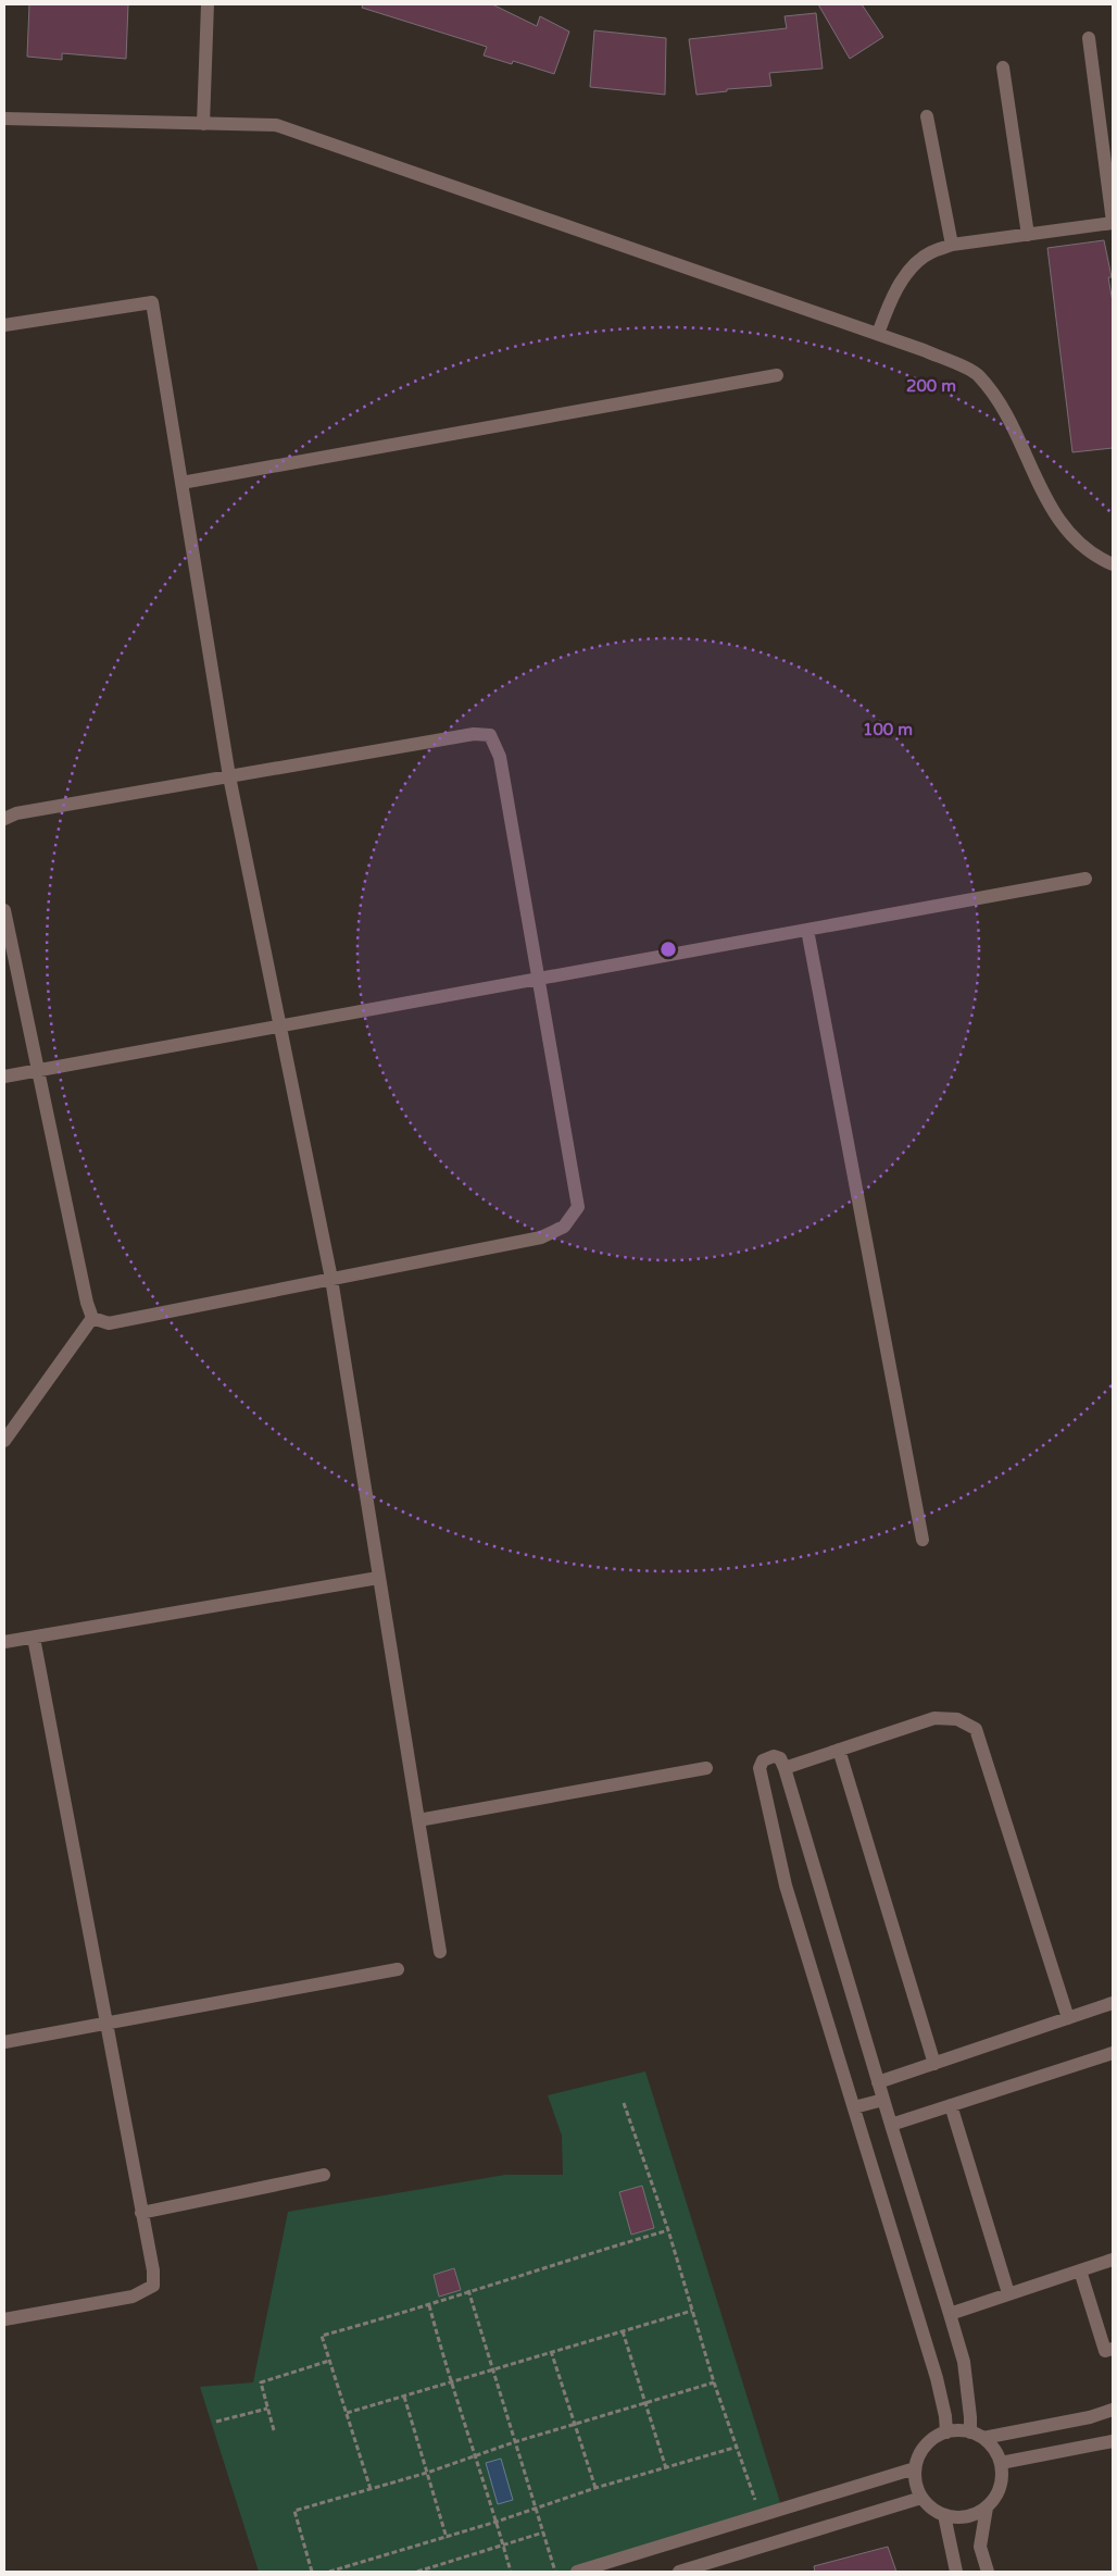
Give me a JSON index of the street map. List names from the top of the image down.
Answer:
{
  "rings": ["200 m", "100 m"]
}
